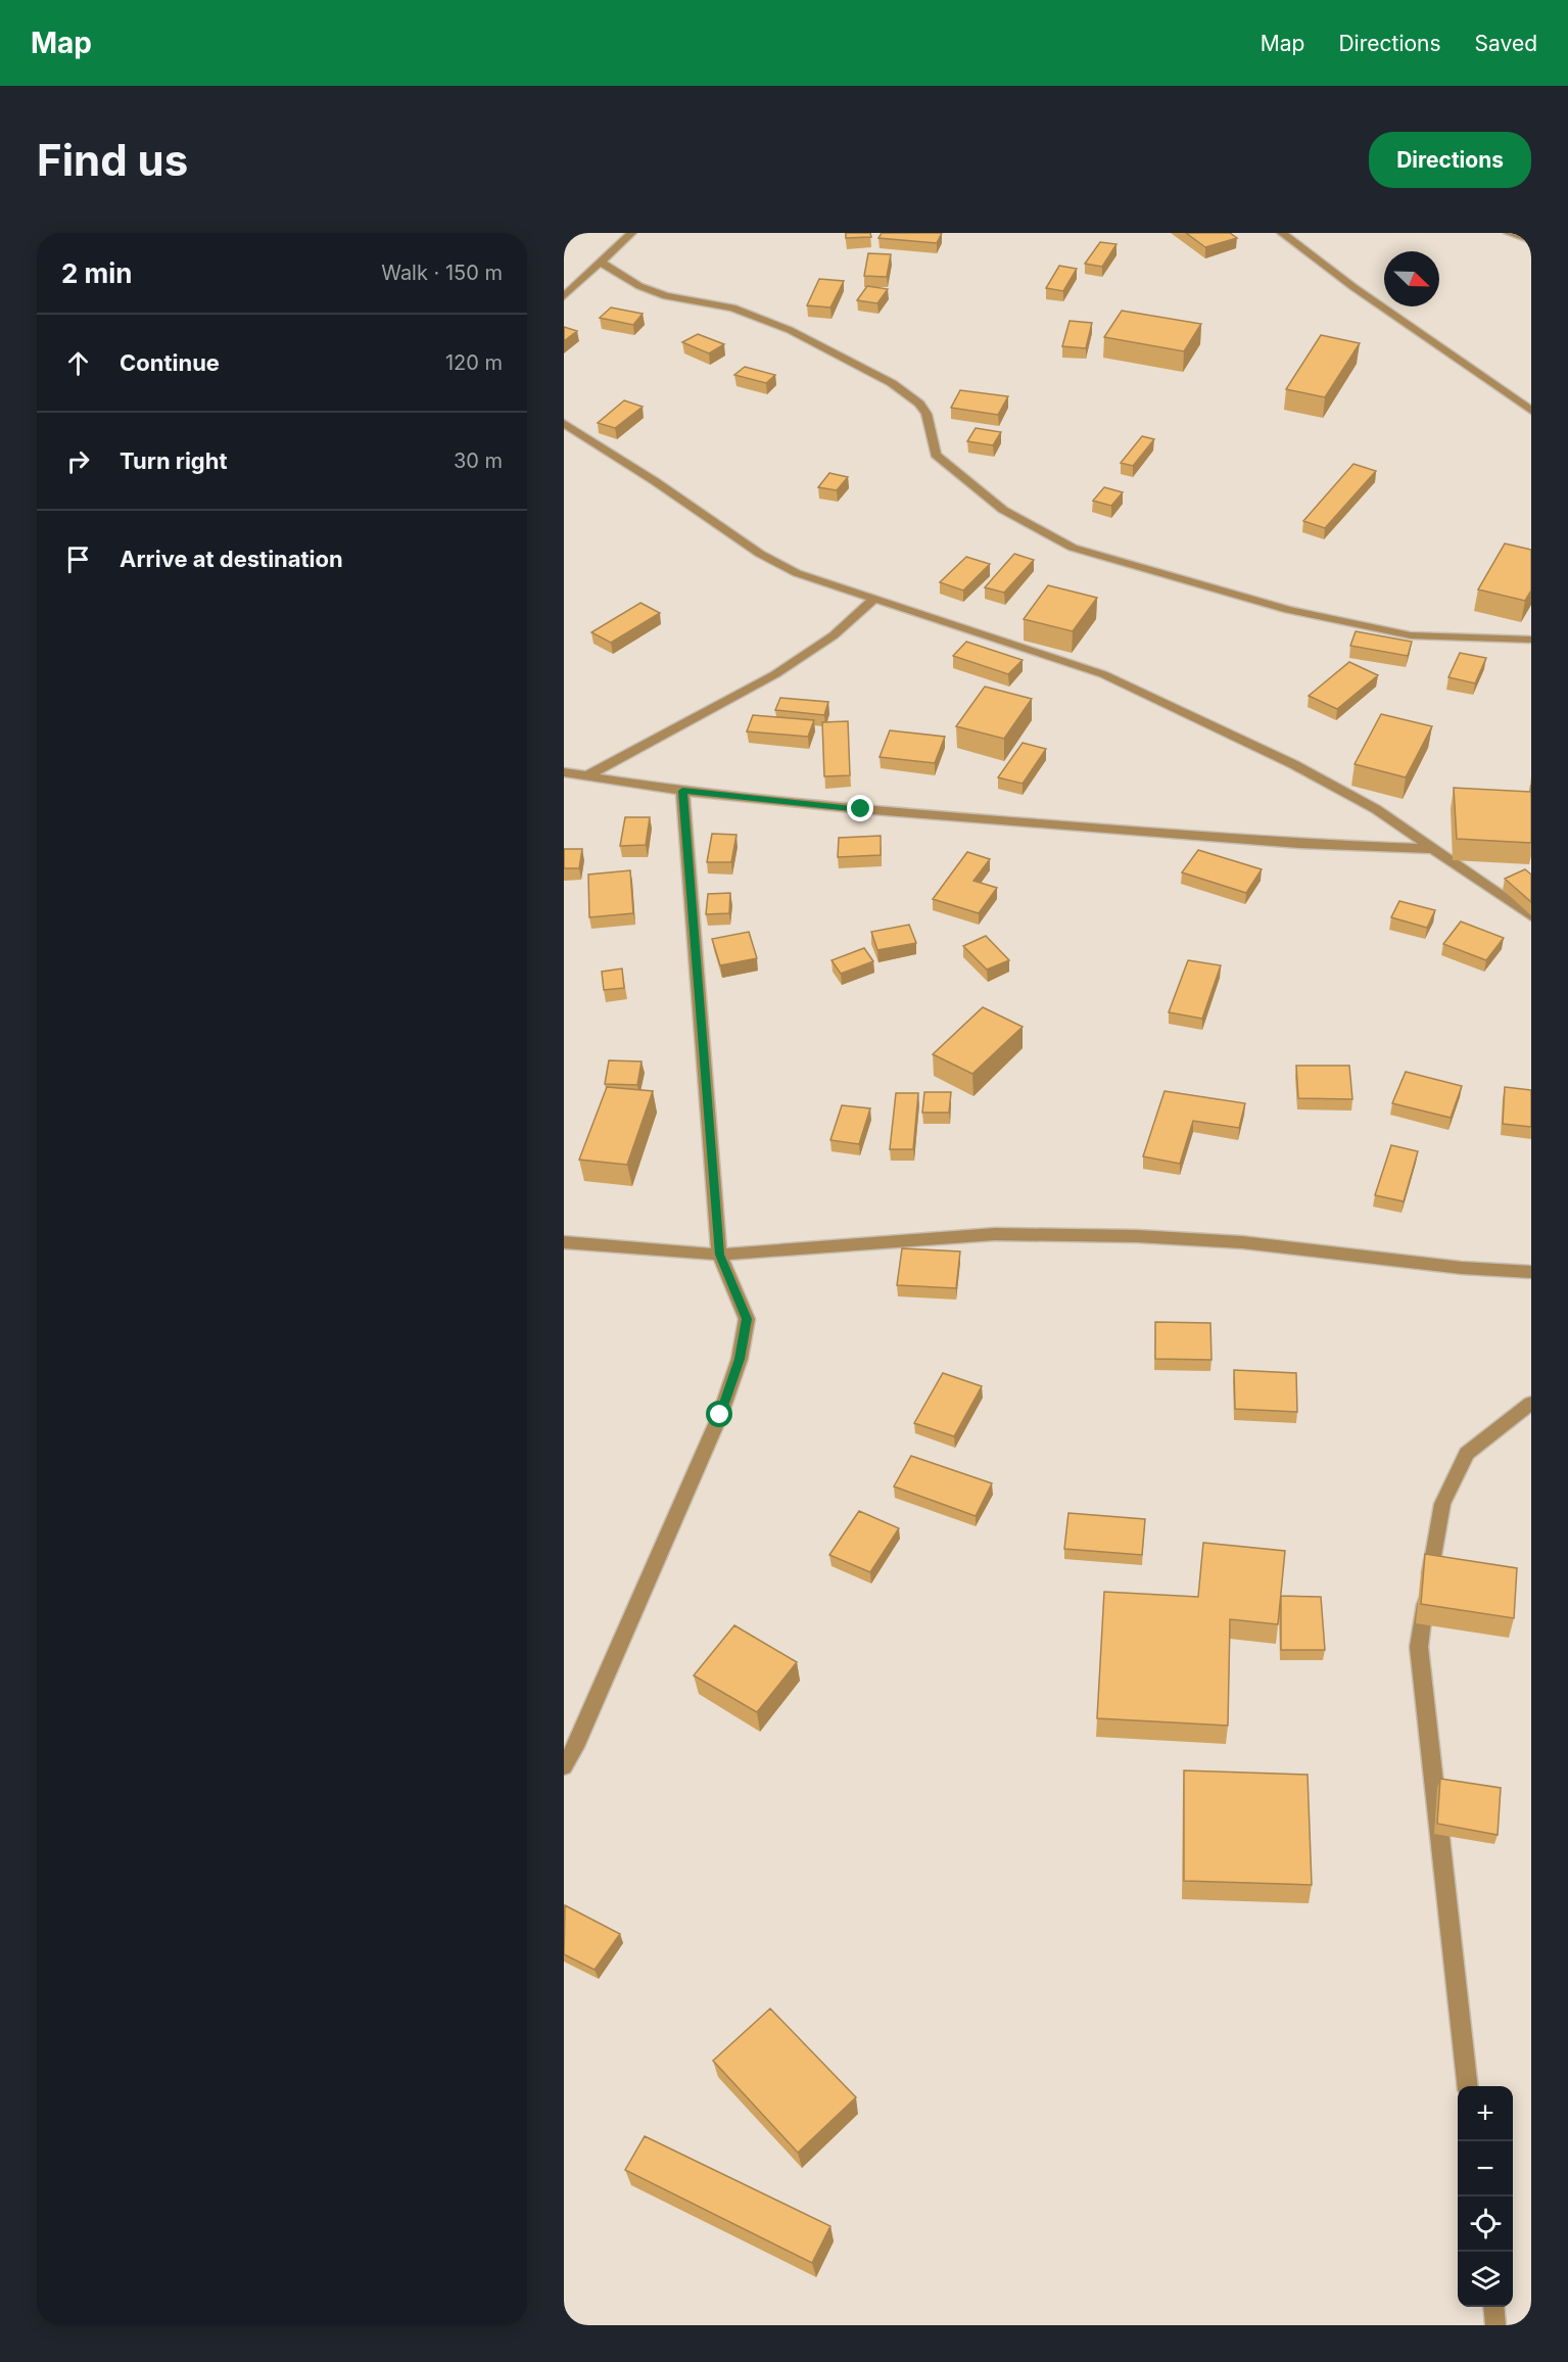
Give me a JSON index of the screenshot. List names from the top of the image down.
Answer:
{
  "north": "bottom right",
  "page": {
    "header": "Map",
    "nav": ["Map", "Directions", "Saved"],
    "buttons": "Directions",
    "title": "Find us",
    "heading": ["2 min", "Walk · 150 m"],
    "list": [
      ["Continue", "120 m"],
      ["Turn right", "30 m"],
      "Arrive at destination"
    ],
    "map_buttons": ["+", "−"]
  }
}
